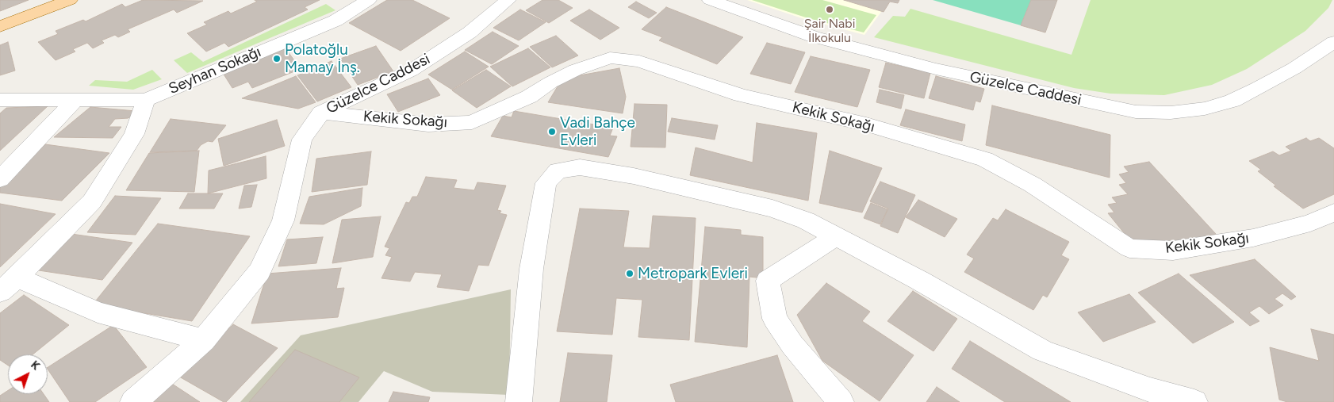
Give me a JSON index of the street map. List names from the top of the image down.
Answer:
{
  "streets": {
    "street": ["Seyhan Sokağı", "Güzelce Caddesi", "Kekik Sokağı"]
  },
  "crossings": [
    ["Güzelce Caddesi", "Kekik Sokağı"]
  ],
  "places": [
    "Şair Nabi İlkokulu",
    "Polatoğlu Mamay İnş.",
    "Vadi Bahçe Evleri",
    "Metropark Evleri"
  ],
  "north": "top right"
}
